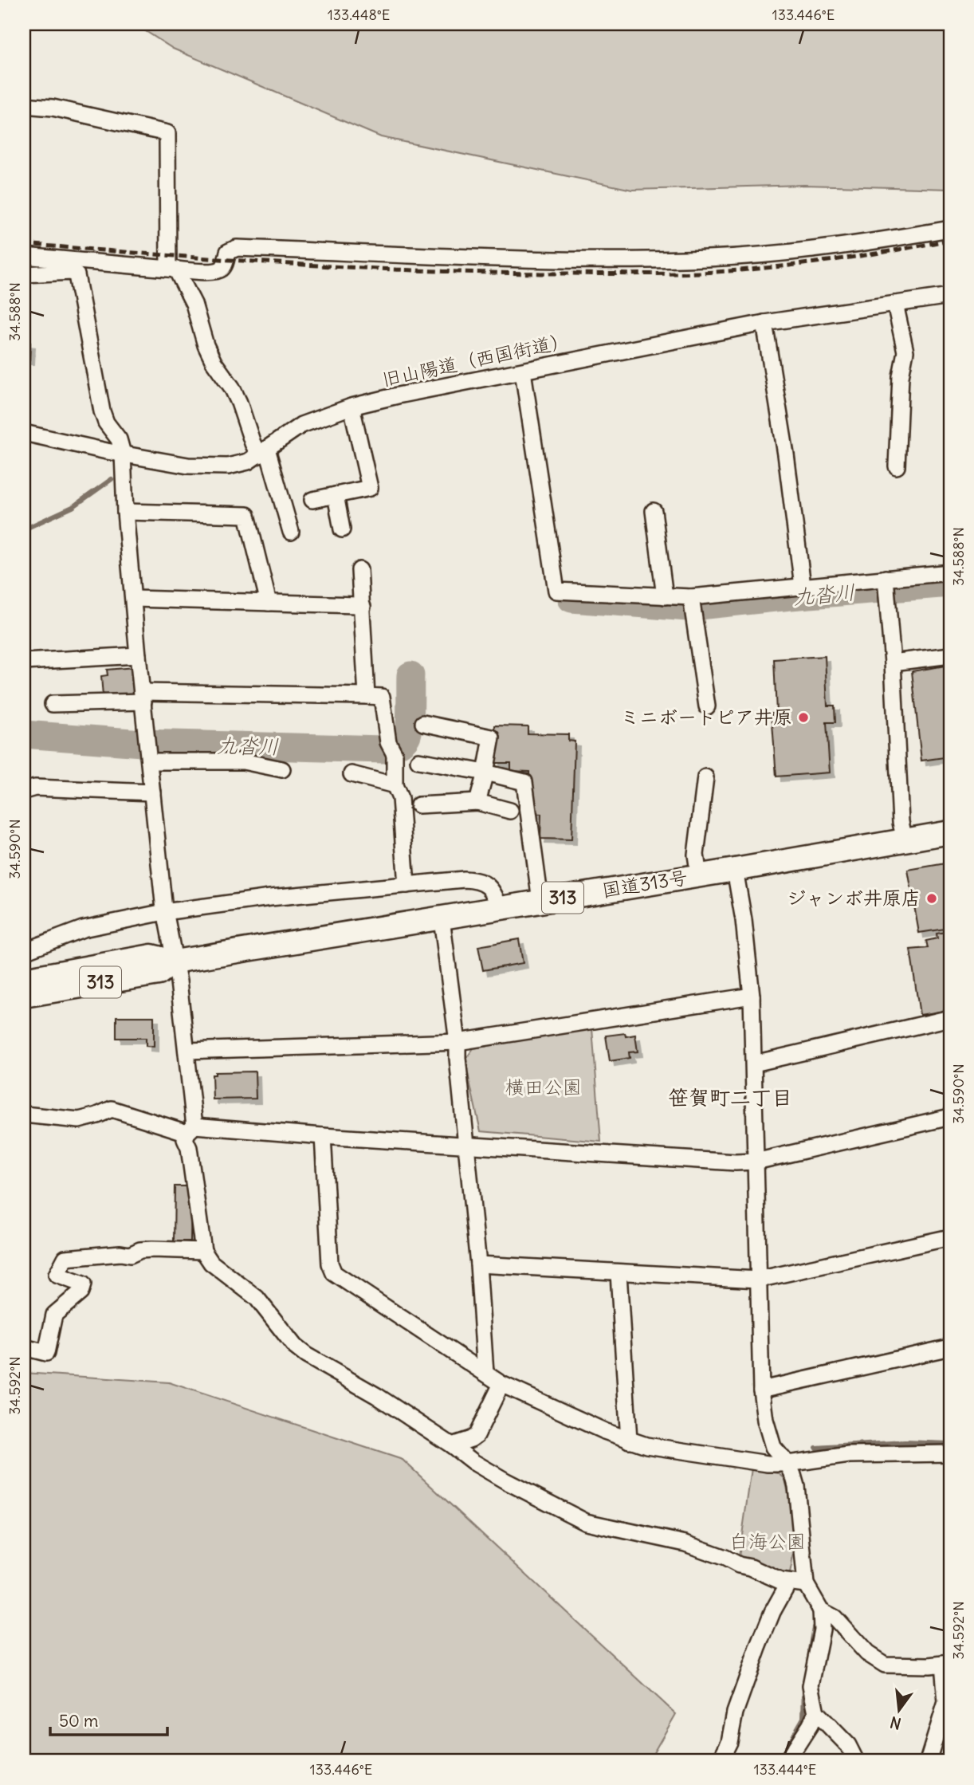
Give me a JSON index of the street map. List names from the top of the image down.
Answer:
{
  "streets": {
    "highway": ["国道313号", "313"],
    "street": ["旧山陽道（西国街道）"]
  },
  "districts": ["笹賀町二丁目"],
  "water": ["九沓川"],
  "parks": ["横田公園", "白海公園"],
  "places": ["ミニボートピア井原", "ジャンボ井原店"],
  "scale_bar": "50 m",
  "north": "bottom",
  "coordinates": [
    "133.448°E",
    "133.446°E",
    "34.588°N",
    "34.590°N",
    "34.592°N",
    "133.444°E"
  ]
}
